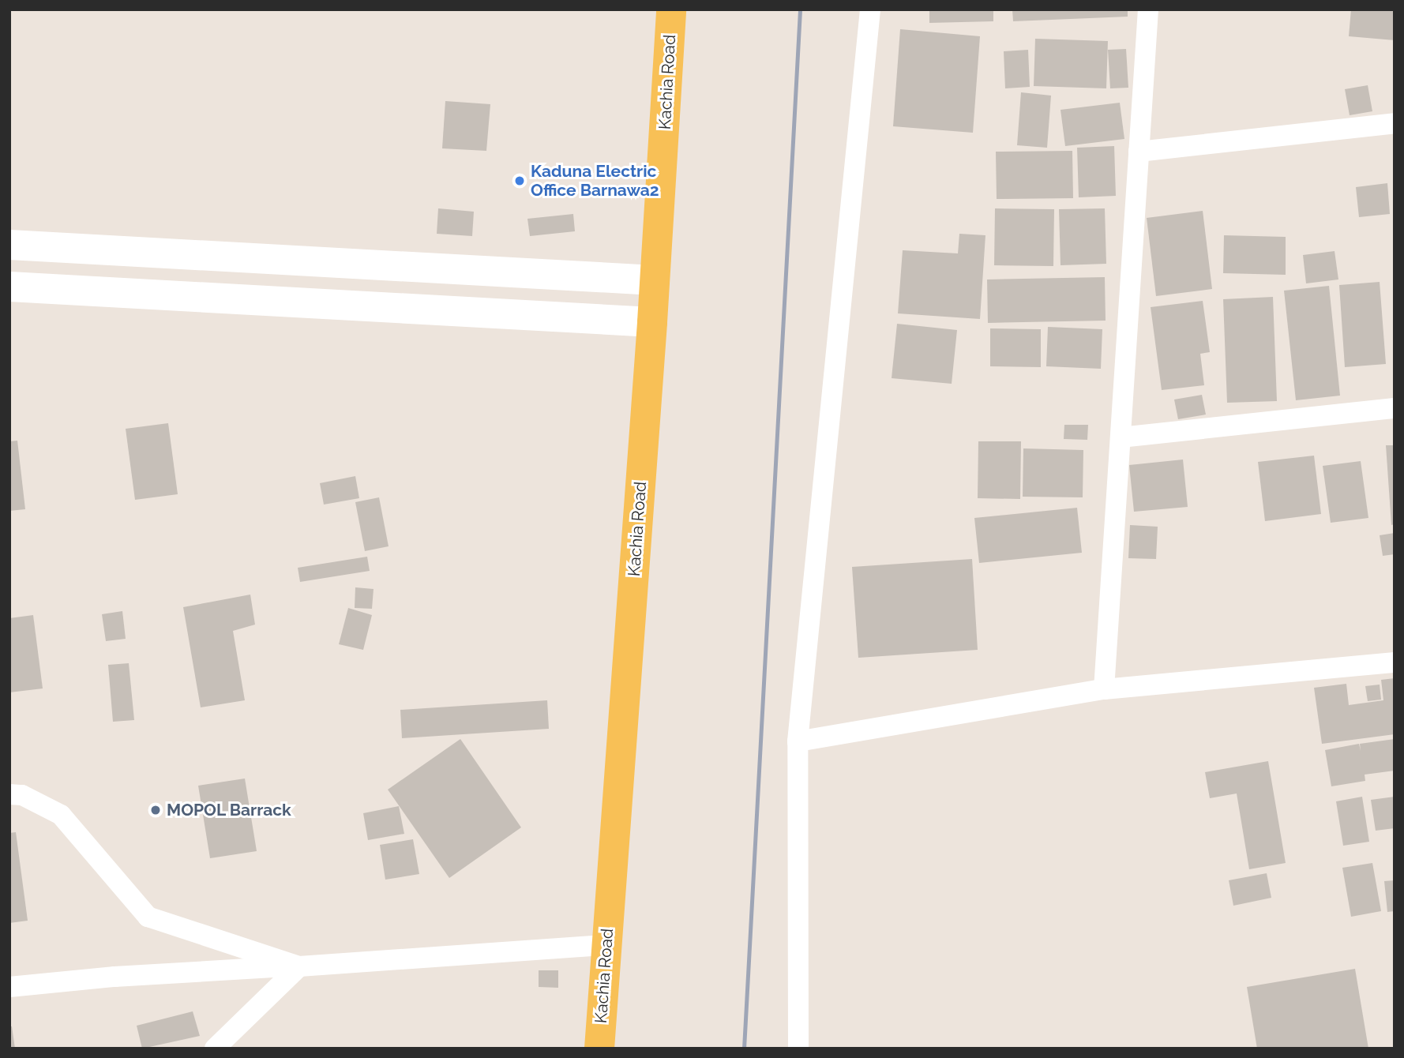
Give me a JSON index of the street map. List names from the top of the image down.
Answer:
{
  "streets": {
    "main road": ["Kachia Road"]
  },
  "places": ["Kaduna Electric Office Barnawa2", "MOPOL Barrack"]
}
